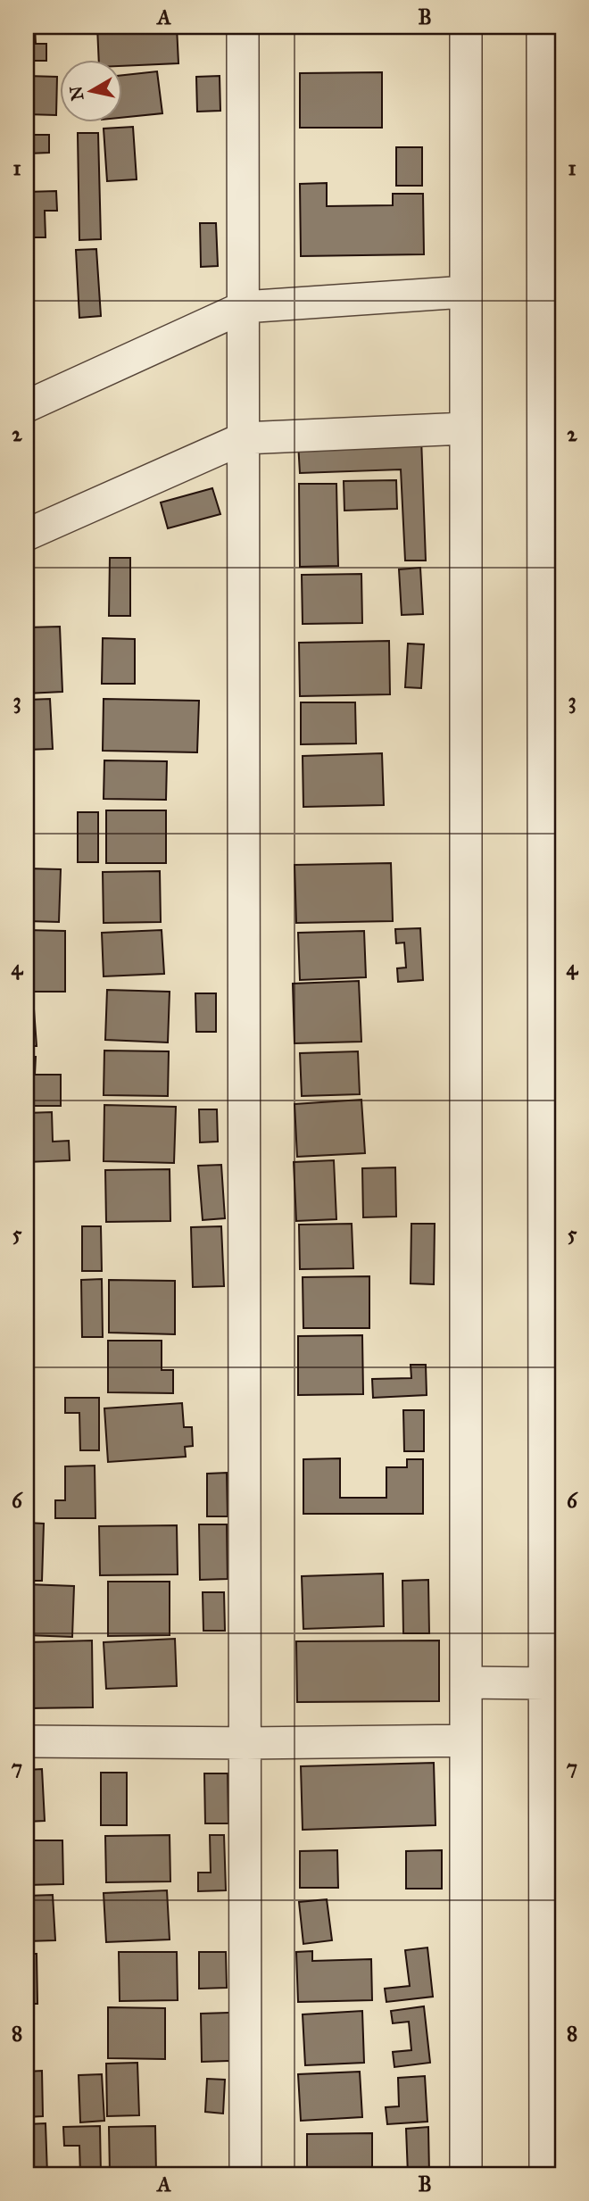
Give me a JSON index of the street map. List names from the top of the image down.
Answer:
{
  "north": "left",
  "grid": {
    "columns": ["A", "B"],
    "rows": [
      "1",
      "2",
      "3",
      "4",
      "5",
      "6",
      "7",
      "8"
    ]
  }
}
